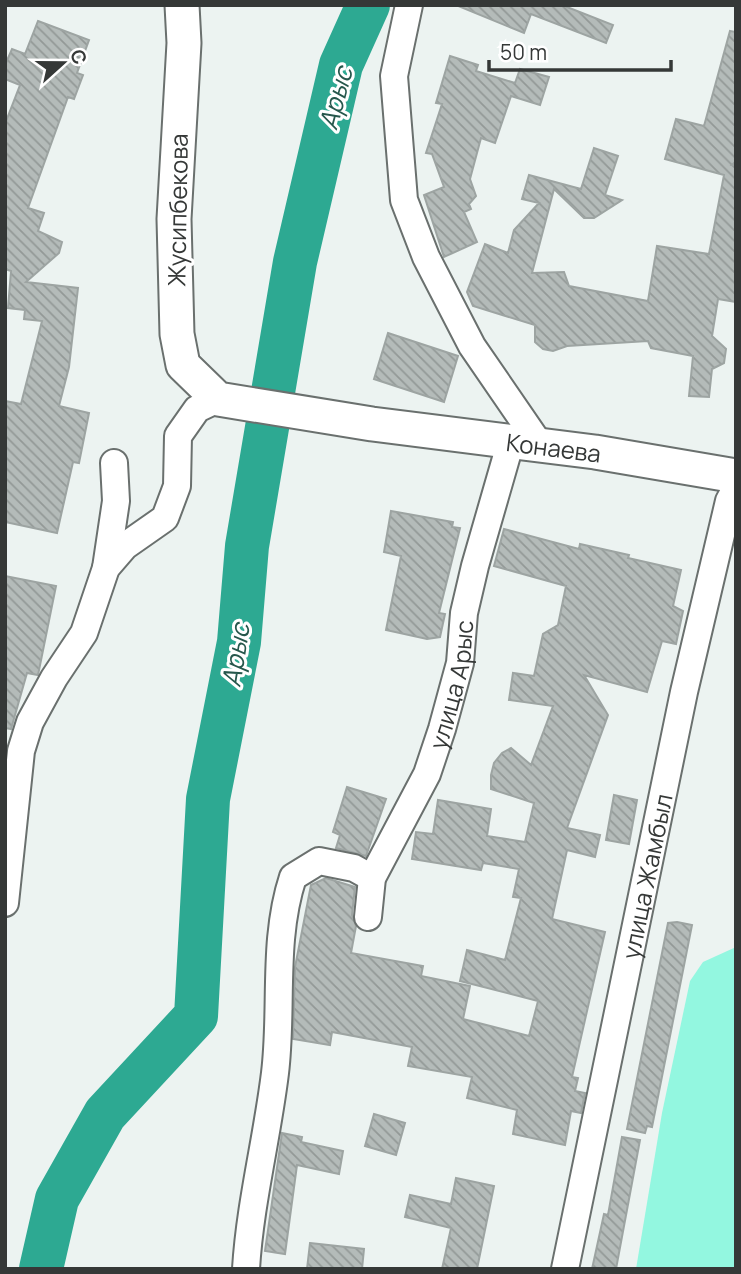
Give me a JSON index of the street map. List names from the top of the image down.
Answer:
{
  "streets": {
    "street": [
      "Жусипбекова",
      "Конаева",
      "улица Арыс",
      "улица Жамбыл"
    ]
  },
  "crossings": [
    ["Жусипбекова", "Конаева"],
    ["Конаева", "улица Арыс"]
  ],
  "water": ["Арыс"],
  "scale_bar": "50 m",
  "north": "right"
}
